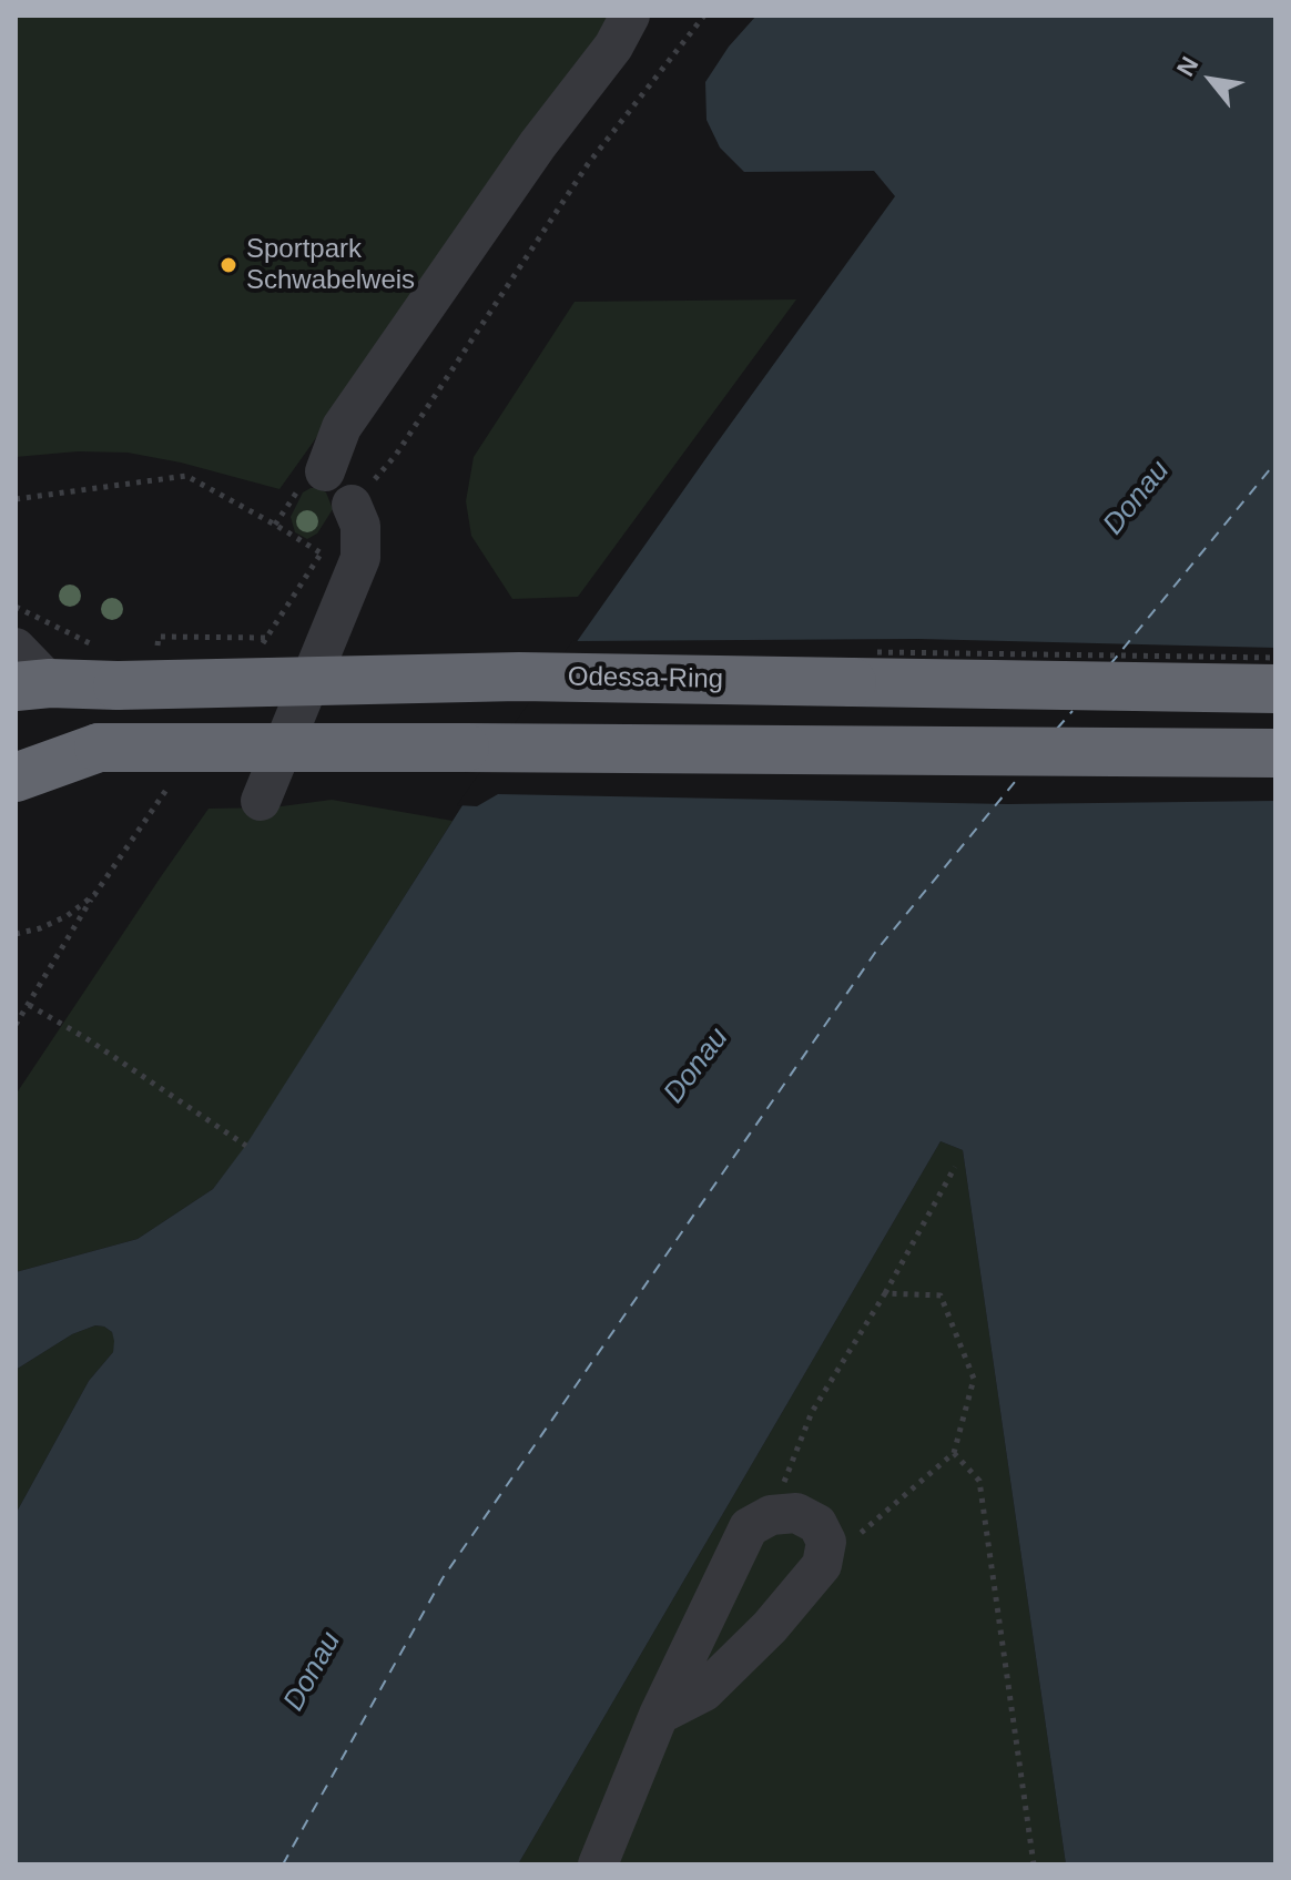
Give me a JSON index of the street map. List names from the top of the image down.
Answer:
{
  "streets": {
    "highway": ["Odessa-Ring"]
  },
  "water": ["Donau"],
  "places": ["Sportpark Schwabelweis"],
  "north": "top left"
}
